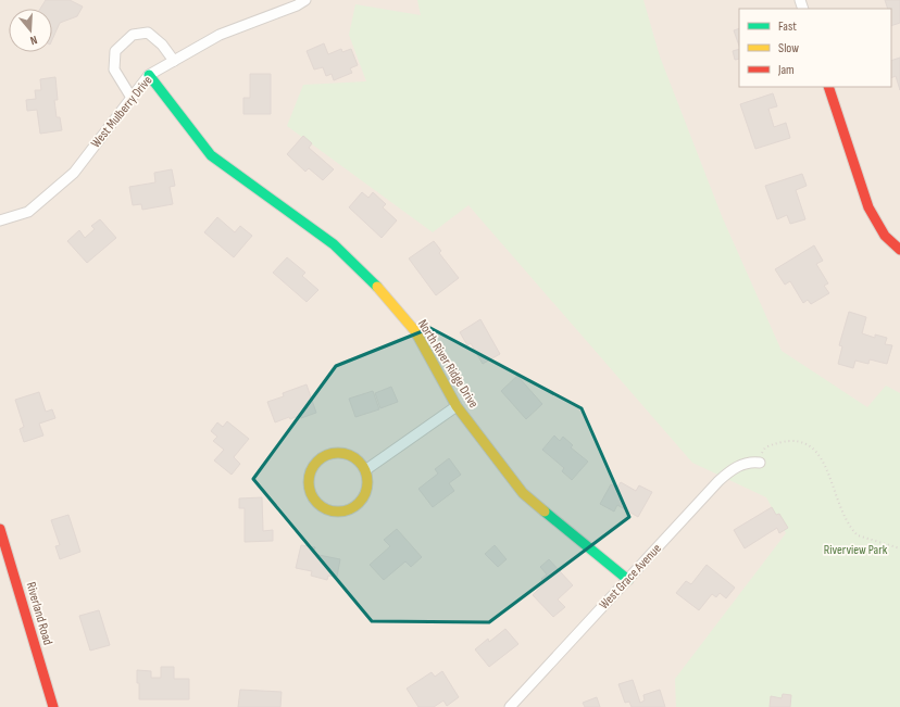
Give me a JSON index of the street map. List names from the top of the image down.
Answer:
{
  "streets": {
    "street": [
      "West Mulberry Drive",
      "North River Ridge Drive",
      "West Grace Avenue",
      "Riverland Road"
    ]
  },
  "crossings": [
    ["West Mulberry Drive", "North River Ridge Drive"],
    ["North River Ridge Drive", "West Grace Avenue"]
  ],
  "parks": ["Riverview Park"],
  "legend": ["Fast", "Slow", "Jam"],
  "north": "bottom"
}
